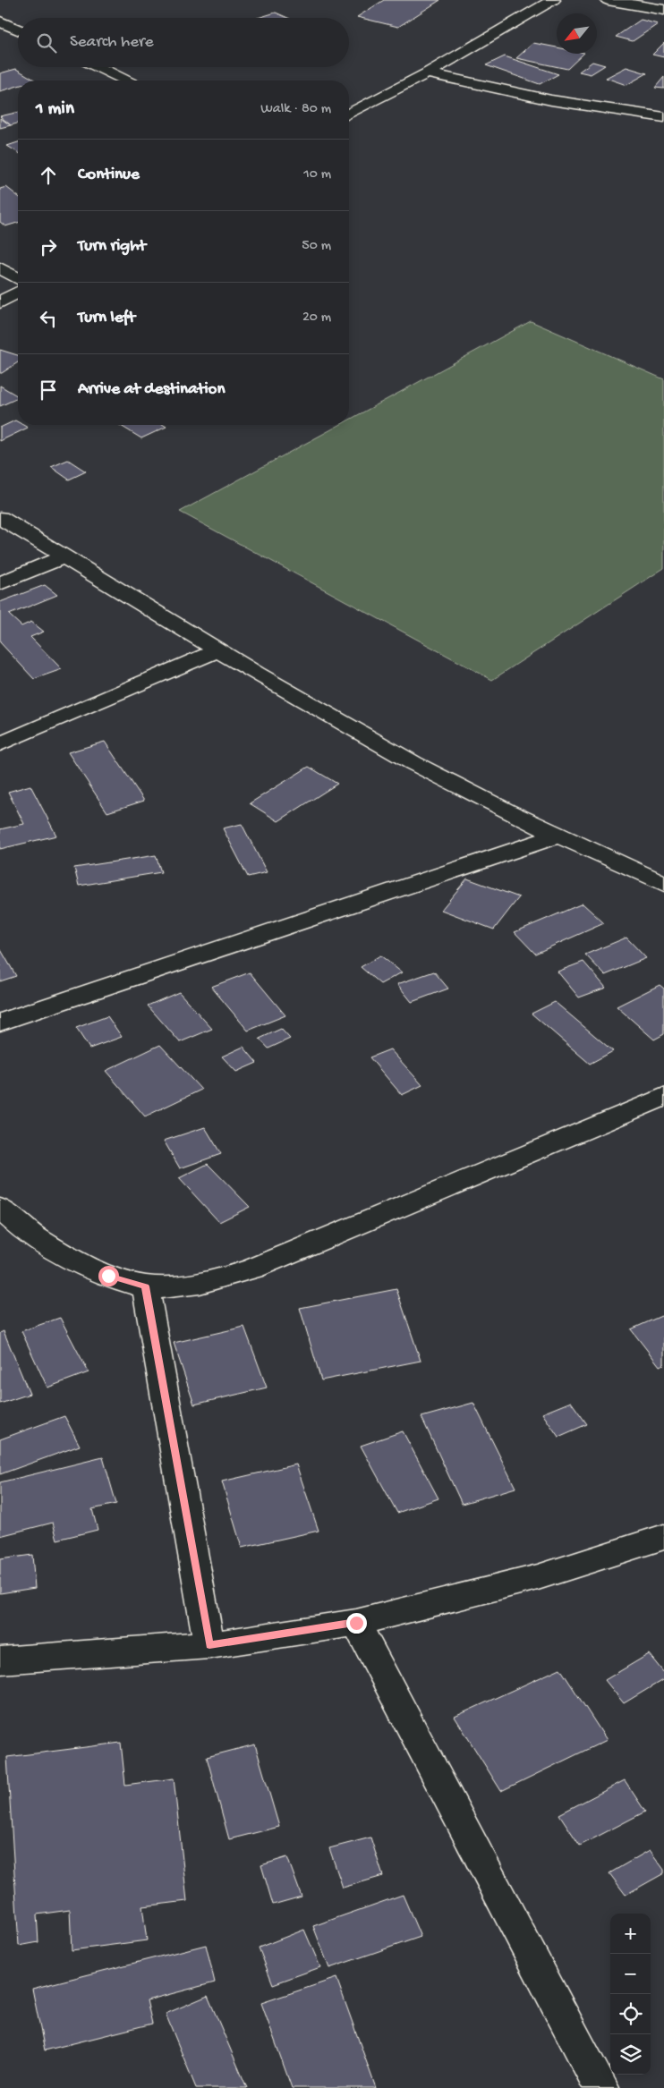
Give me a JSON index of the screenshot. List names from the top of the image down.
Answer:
{
  "north": "bottom left",
  "page": {
    "search": "Search here",
    "heading": ["1 min", "Walk · 80 m"],
    "list": [
      ["Continue", "10 m"],
      ["Turn right", "50 m"],
      ["Turn left", "20 m"],
      "Arrive at destination"
    ],
    "map_buttons": ["+", "−"]
  }
}
